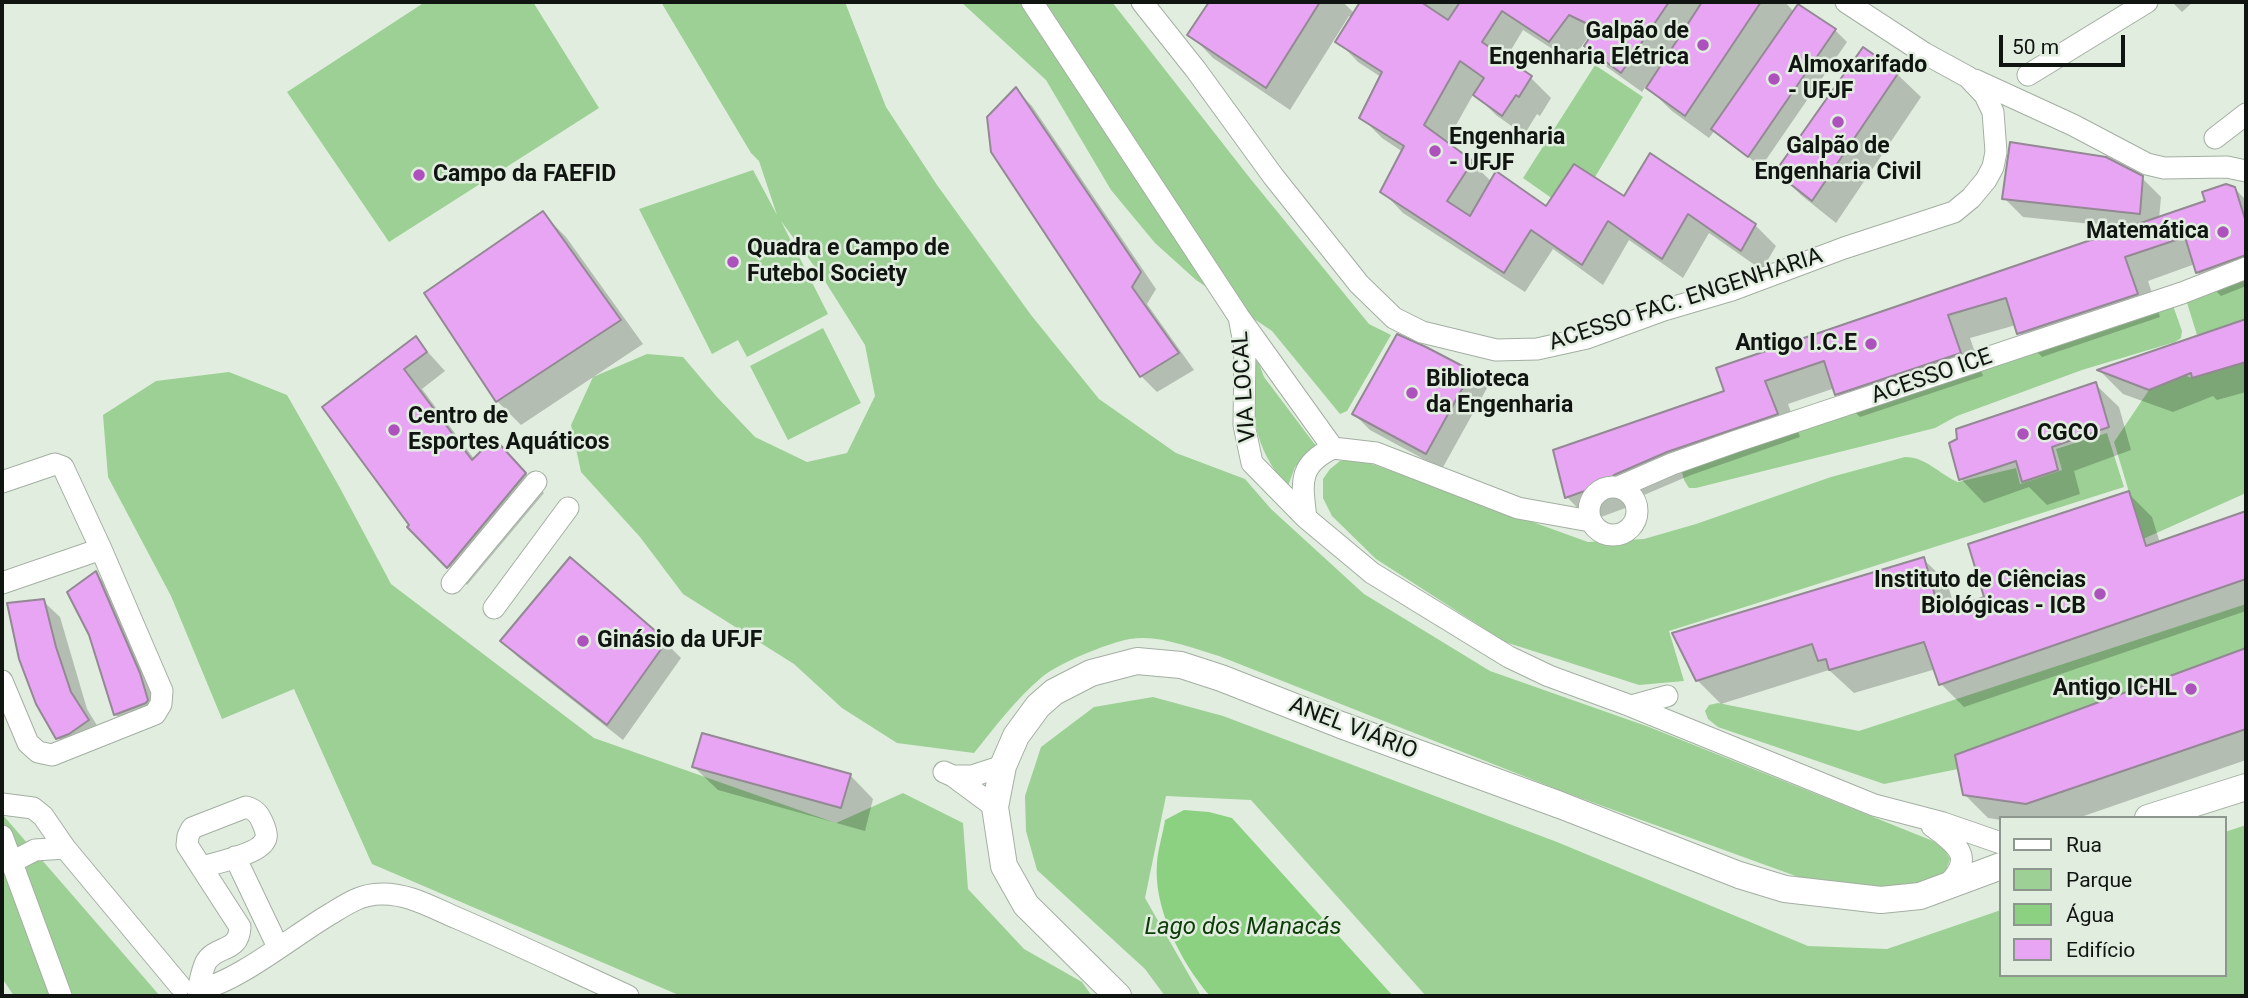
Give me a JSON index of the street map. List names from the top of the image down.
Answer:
{
  "streets": {
    "main road": ["ANEL VIÁRIO"],
    "street": ["ACESSO FAC. ENGENHARIA", "ACESSO ICE", "VIA LOCAL"]
  },
  "water": ["Lago dos Manacás"],
  "places": [
    "Galpão de Engenharia Elétrica",
    "Almoxarifado - UFJF",
    "Galpão de Engenharia Civil",
    "Engenharia - UFJF",
    "Campo da FAEFID",
    "Matemática",
    "Quadra e Campo de Futebol Society",
    "Antigo I.C.E",
    "Biblioteca da Engenharia",
    "Centro de Esportes Aquáticos",
    "CGCO",
    "Instituto de Ciências Biológicas - ICB",
    "Ginásio da UFJF",
    "Antigo ICHL"
  ],
  "legend": [
    "Rua",
    "Parque",
    "Água",
    "Edifício"
  ],
  "scale_bar": "50 m"
}
